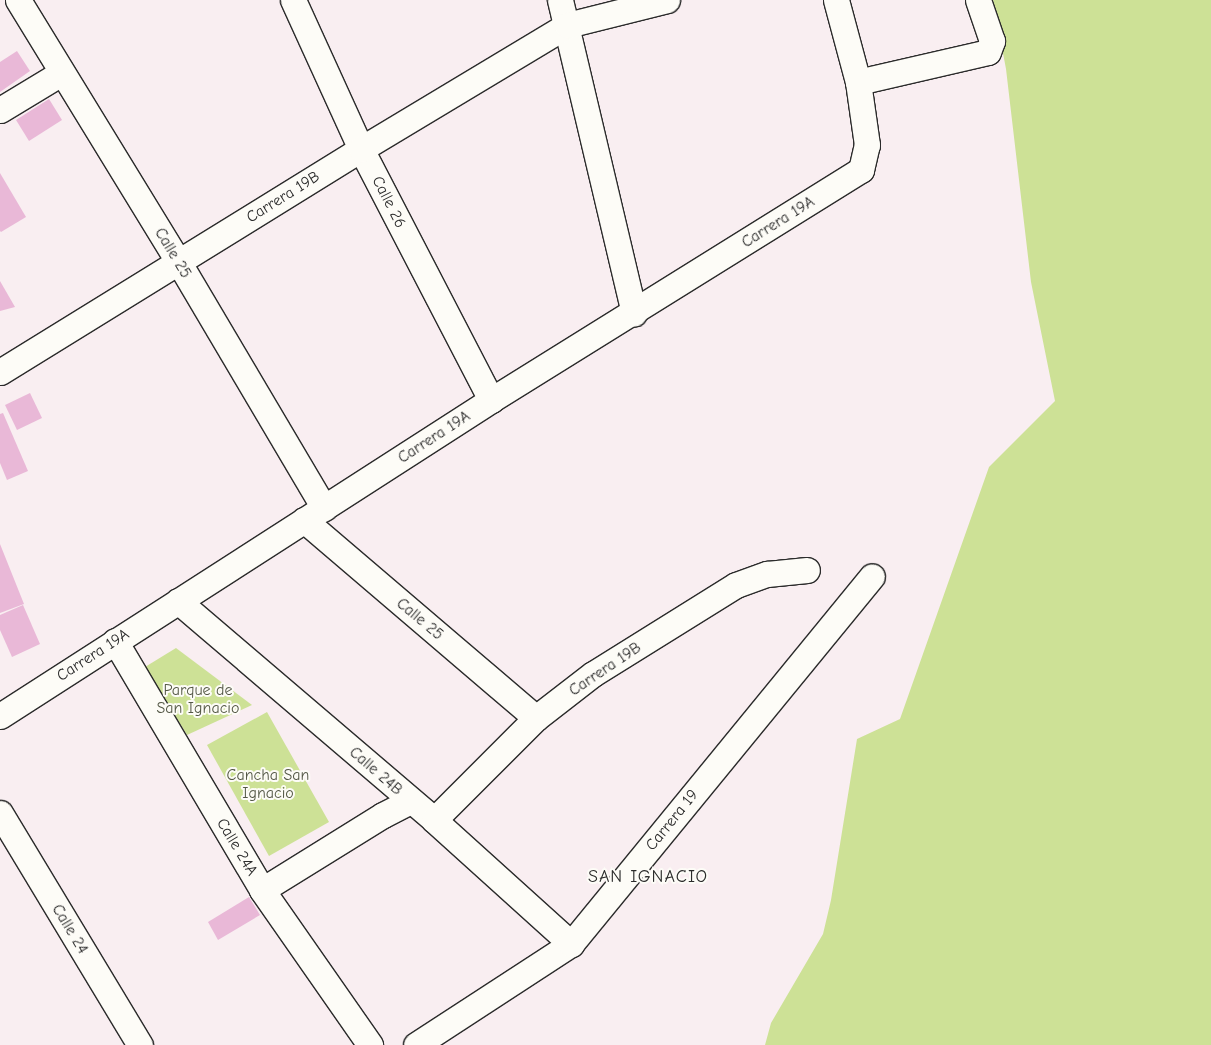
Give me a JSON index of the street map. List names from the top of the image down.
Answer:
{
  "streets": {
    "street": [
      "Carrera 19B",
      "Calle 26",
      "Carrera 19A",
      "Calle 25",
      "Calle 24B",
      "Carrera 19",
      "Calle 24A",
      "Calle 24"
    ]
  },
  "crossings": [
    ["Carrera 19B", "Calle 26"],
    ["Carrera 19B", "Calle 25"],
    ["Carrera 19B", "Calle 24B"],
    ["Calle 26", "Carrera 19A"],
    ["Carrera 19A", "Calle 25"],
    ["Carrera 19A", "Calle 24B"],
    ["Carrera 19A", "Calle 24A"],
    ["Calle 24B", "Carrera 19"]
  ],
  "districts": ["SAN IGNACIO"],
  "parks": ["Parque de San Ignacio", "Cancha San Ignacio"]
}
